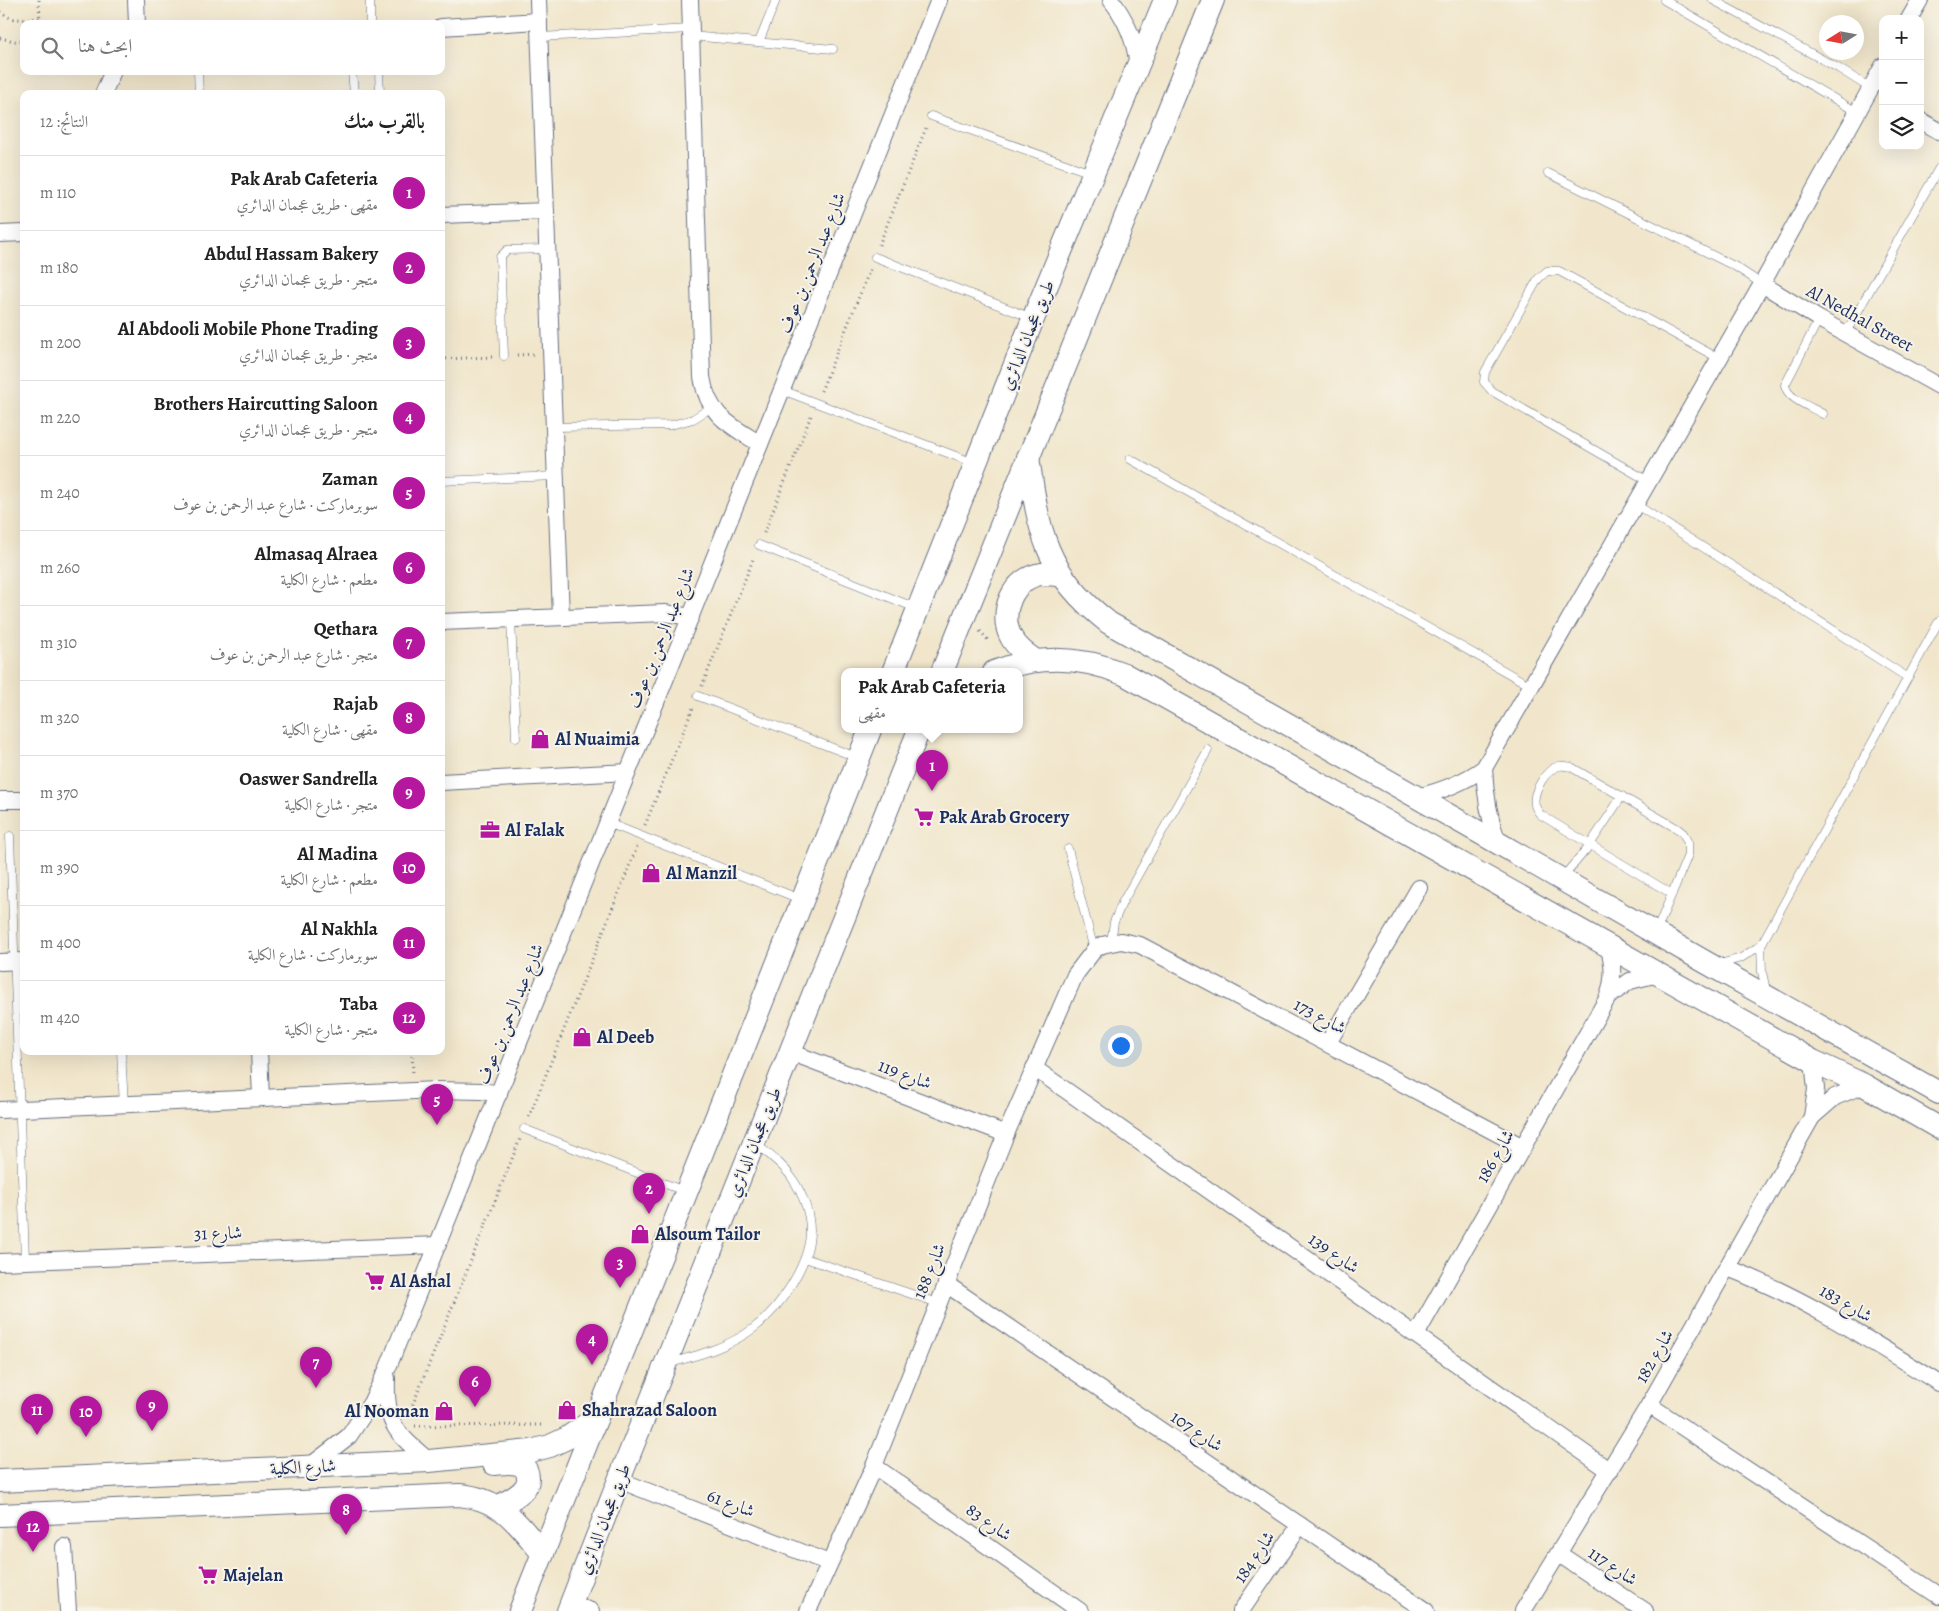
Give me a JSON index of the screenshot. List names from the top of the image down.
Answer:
{
  "streets": {
    "main road": ["طريق عجمان الدائري", "شارع الكلية"],
    "street": [
      "شارع عبد الرحمن بن عوف",
      "Al Nedhal Street",
      "شارع 173",
      "شارع 119",
      "شارع 186",
      "شارع 31",
      "شارع 139",
      "شارع 188",
      "شارع 183",
      "شارع 182",
      "شارع 107",
      "شارع 61",
      "شارع 83",
      "شارع 184",
      "شارع 117"
    ]
  },
  "crossings": [
    ["شارع عبد الرحمن بن عوف", "شارع 31"],
    ["شارع عبد الرحمن بن عوف", "شارع الكلية"],
    ["طريق عجمان الدائري", "شارع 119"],
    ["طريق عجمان الدائري", "شارع 61"],
    ["شارع 173", "شارع 186"],
    ["شارع 173", "شارع 188"],
    ["شارع 119", "شارع 188"],
    ["شارع 186", "شارع 139"],
    ["شارع 139", "شارع 188"],
    ["شارع 139", "شارع 182"],
    ["شارع 188", "شارع 107"],
    ["شارع 188", "شارع 61"],
    ["شارع 188", "شارع 83"],
    ["شارع 183", "شارع 182"],
    ["شارع 182", "شارع 117"],
    ["شارع 107", "شارع 184"]
  ],
  "places": {
    "shop": [
      "Al Nuaimia",
      "Al Manzil",
      "Al Deeb",
      "Alsoum Tailor",
      "Shahrazad Saloon",
      "Al Nooman"
    ],
    "supermarket": ["Pak Arab Grocery", "Al Ashal", "Majelan"],
    "office": ["Al Falak"]
  },
  "north": "left",
  "page": {
    "map_buttons": ["+", "−"],
    "search": "ابحث هنا",
    "heading": ["بالقرب منك", "النتائج: 12"],
    "list": [
      {
        "mark": "1",
        "name": "Pak Arab Cafeteria",
        "note": "مقهى · طريق عجمان الدائري",
        "value": "110 m"
      },
      {
        "mark": "2",
        "name": "Abdul Hassam Bakery",
        "note": "متجر · طريق عجمان الدائري",
        "value": "180 m"
      },
      {
        "mark": "3",
        "name": "Al Abdooli Mobile Phone Trading",
        "note": "متجر · طريق عجمان الدائري",
        "value": "200 m"
      },
      {
        "mark": "4",
        "name": "Brothers Haircutting Saloon",
        "note": "متجر · طريق عجمان الدائري",
        "value": "220 m"
      },
      {
        "mark": "5",
        "name": "Zaman",
        "note": "سوبرماركت · شارع عبد الرحمن بن عوف",
        "value": "240 m"
      },
      {
        "mark": "6",
        "name": "Almasaq Alraea",
        "note": "مطعم · شارع الكلية",
        "value": "260 m"
      },
      {
        "mark": "7",
        "name": "Qethara",
        "note": "متجر · شارع عبد الرحمن بن عوف",
        "value": "310 m"
      },
      {
        "mark": "8",
        "name": "Rajab",
        "note": "مقهى · شارع الكلية",
        "value": "320 m"
      },
      {
        "mark": "9",
        "name": "Oaswer Sandrella",
        "note": "متجر · شارع الكلية",
        "value": "370 m"
      },
      {
        "mark": "10",
        "name": "Al Madina",
        "note": "مطعم · شارع الكلية",
        "value": "390 m"
      },
      {
        "mark": "11",
        "name": "Al Nakhla",
        "note": "سوبرماركت · شارع الكلية",
        "value": "400 m"
      },
      {
        "mark": "12",
        "name": "Taba",
        "note": "متجر · شارع الكلية",
        "value": "420 m"
      }
    ],
    "popup": ["Pak Arab Cafeteria", "مقهى"],
    "pins": [
      "1",
      "5",
      "2",
      "3",
      "4",
      "7",
      "6",
      "9",
      "11",
      "10",
      "8",
      "12"
    ]
  }
}
